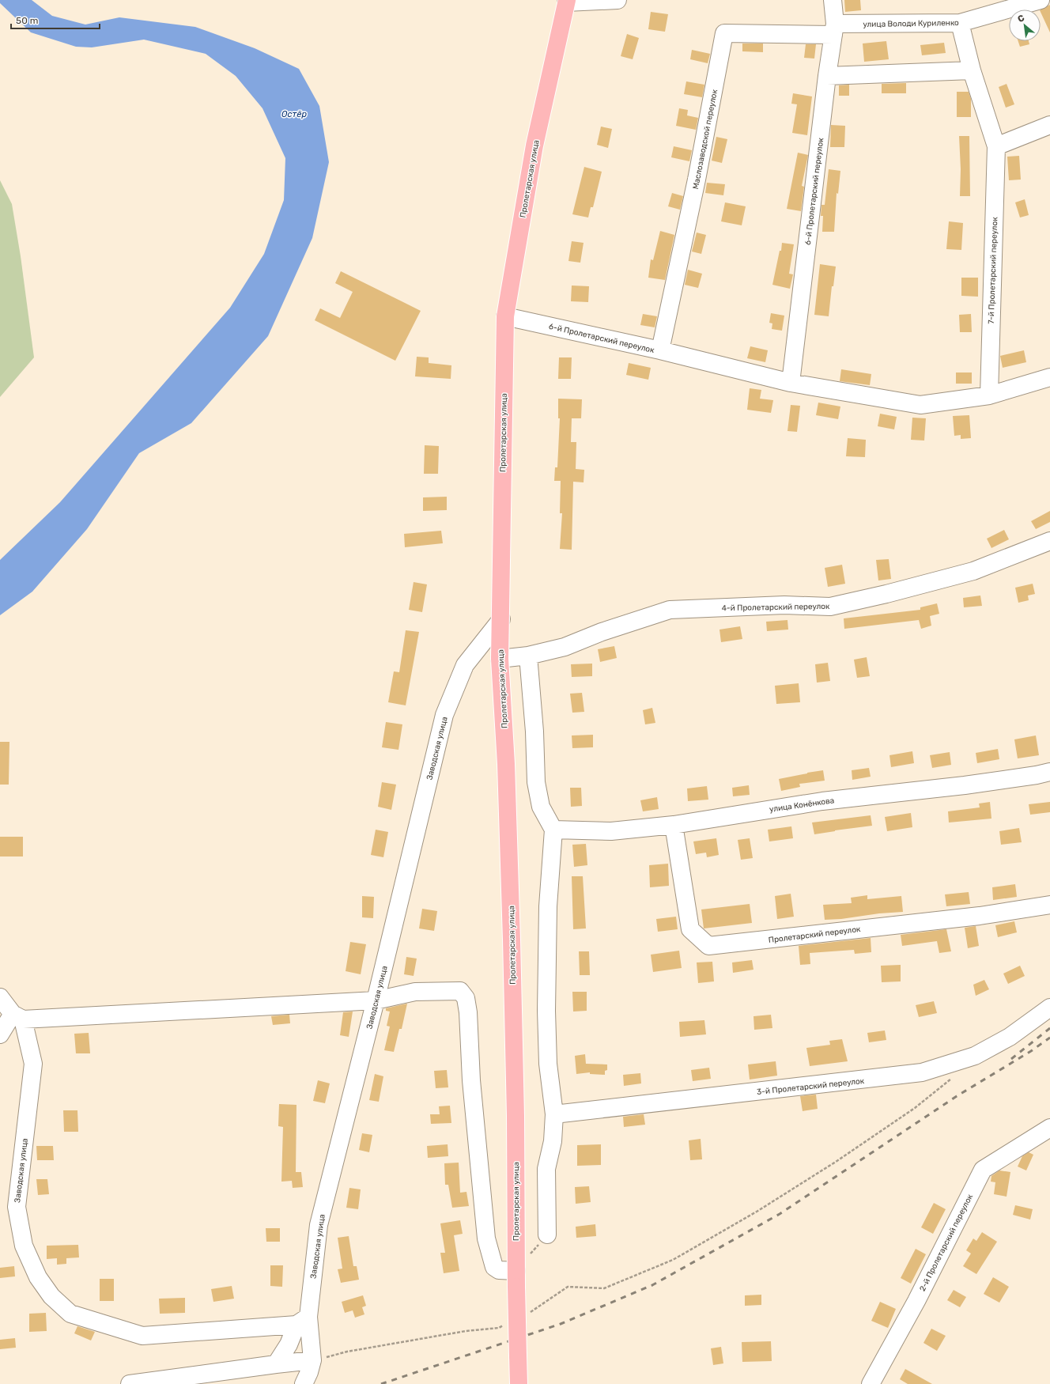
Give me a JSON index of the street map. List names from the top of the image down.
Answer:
{
  "streets": {
    "main road": ["Пролетарская улица"],
    "street": [
      "улица Володи Куриленко",
      "Маслозаводской переулок",
      "6-й Пролетарский переулок",
      "7-й Пролетарский переулок",
      "4-й Пролетарский переулок",
      "Заводская улица",
      "улица Конёнкова",
      "Пролетарский переулок",
      "3-й Пролетарский переулок",
      "2-й Пролетарский переулок"
    ]
  },
  "crossings": [
    ["улица Володи Куриленко", "Маслозаводской переулок"],
    ["улица Володи Куриленко", "6-й Пролетарский переулок"],
    ["улица Володи Куриленко", "7-й Пролетарский переулок"],
    ["Маслозаводской переулок", "6-й Пролетарский переулок"],
    ["Пролетарская улица", "6-й Пролетарский переулок"],
    ["Пролетарская улица", "4-й Пролетарский переулок"],
    ["Пролетарская улица", "Заводская улица"],
    ["6-й Пролетарский переулок", "7-й Пролетарский переулок"],
    ["улица Конёнкова", "Пролетарский переулок"]
  ],
  "water": ["Остёр"],
  "scale_bar": "50 m",
  "north": "top left"
}
